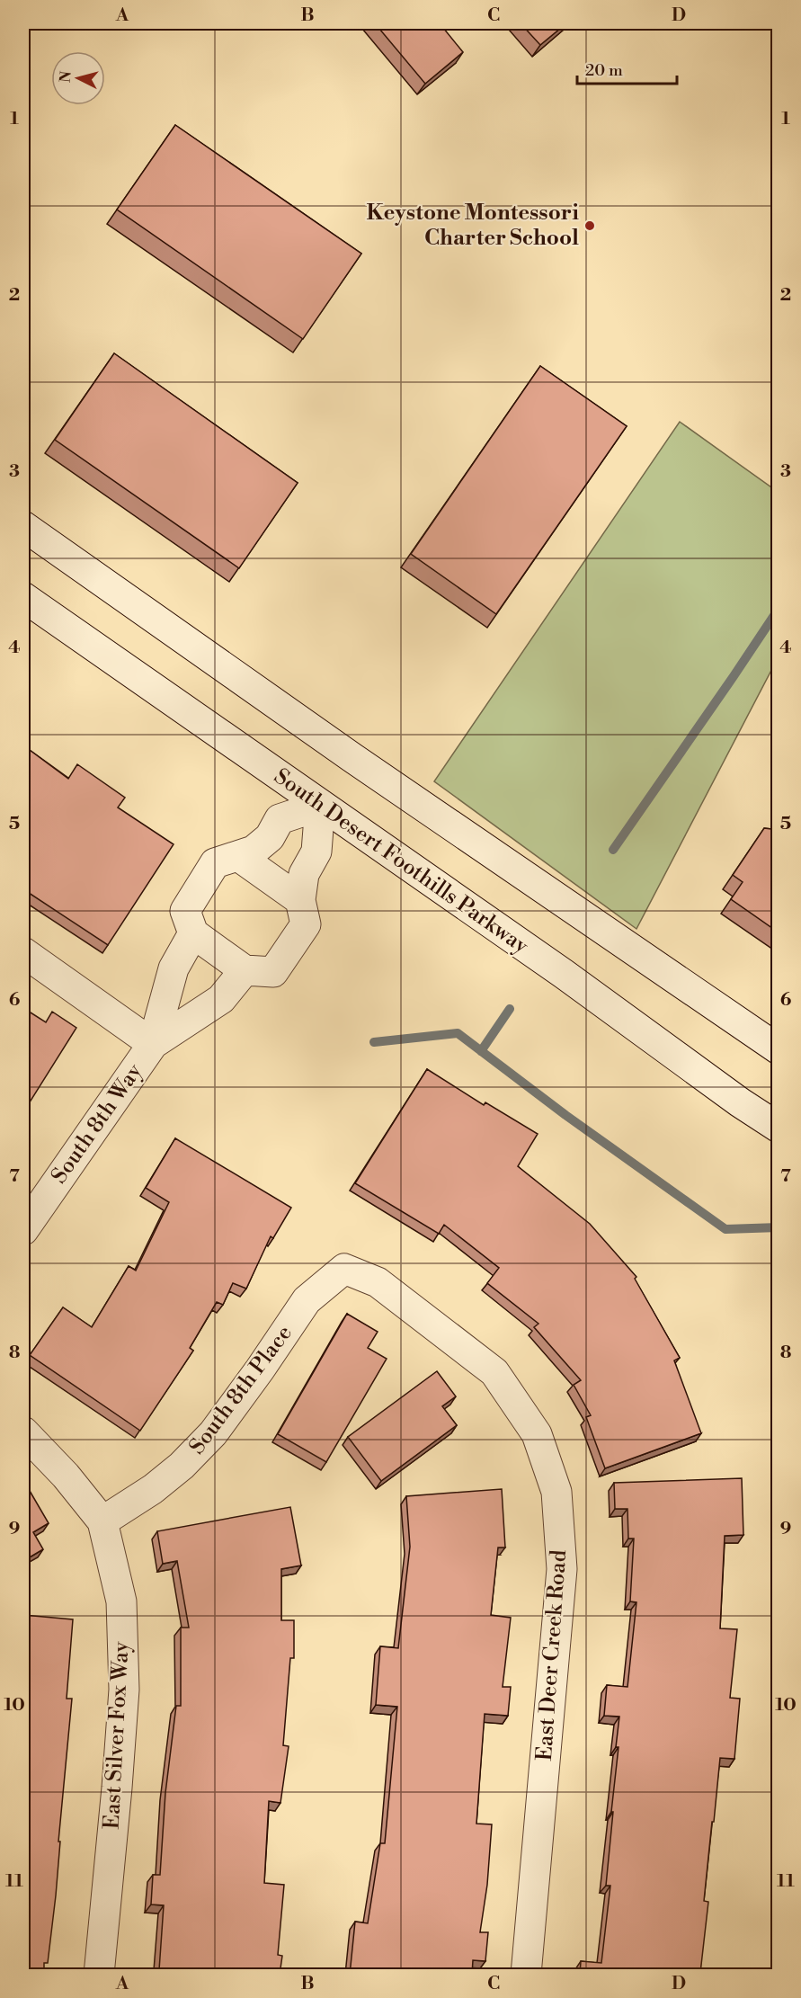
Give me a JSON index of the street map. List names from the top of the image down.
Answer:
{
  "streets": {
    "street": [
      "South Desert Foothills Parkway",
      "South 8th Way",
      "South 8th Place",
      "East Deer Creek Road",
      "East Silver Fox Way"
    ]
  },
  "crossings": [
    ["South 8th Place", "East Deer Creek Road"],
    ["South 8th Place", "East Silver Fox Way"]
  ],
  "places": ["Keystone Montessori Charter School"],
  "scale_bar": "20 m",
  "north": "left",
  "grid": {
    "columns": [
      "A",
      "B",
      "C",
      "D"
    ],
    "rows": [
      "1",
      "2",
      "3",
      "4",
      "5",
      "6",
      "7",
      "8",
      "9",
      "10",
      "11"
    ]
  }
}
